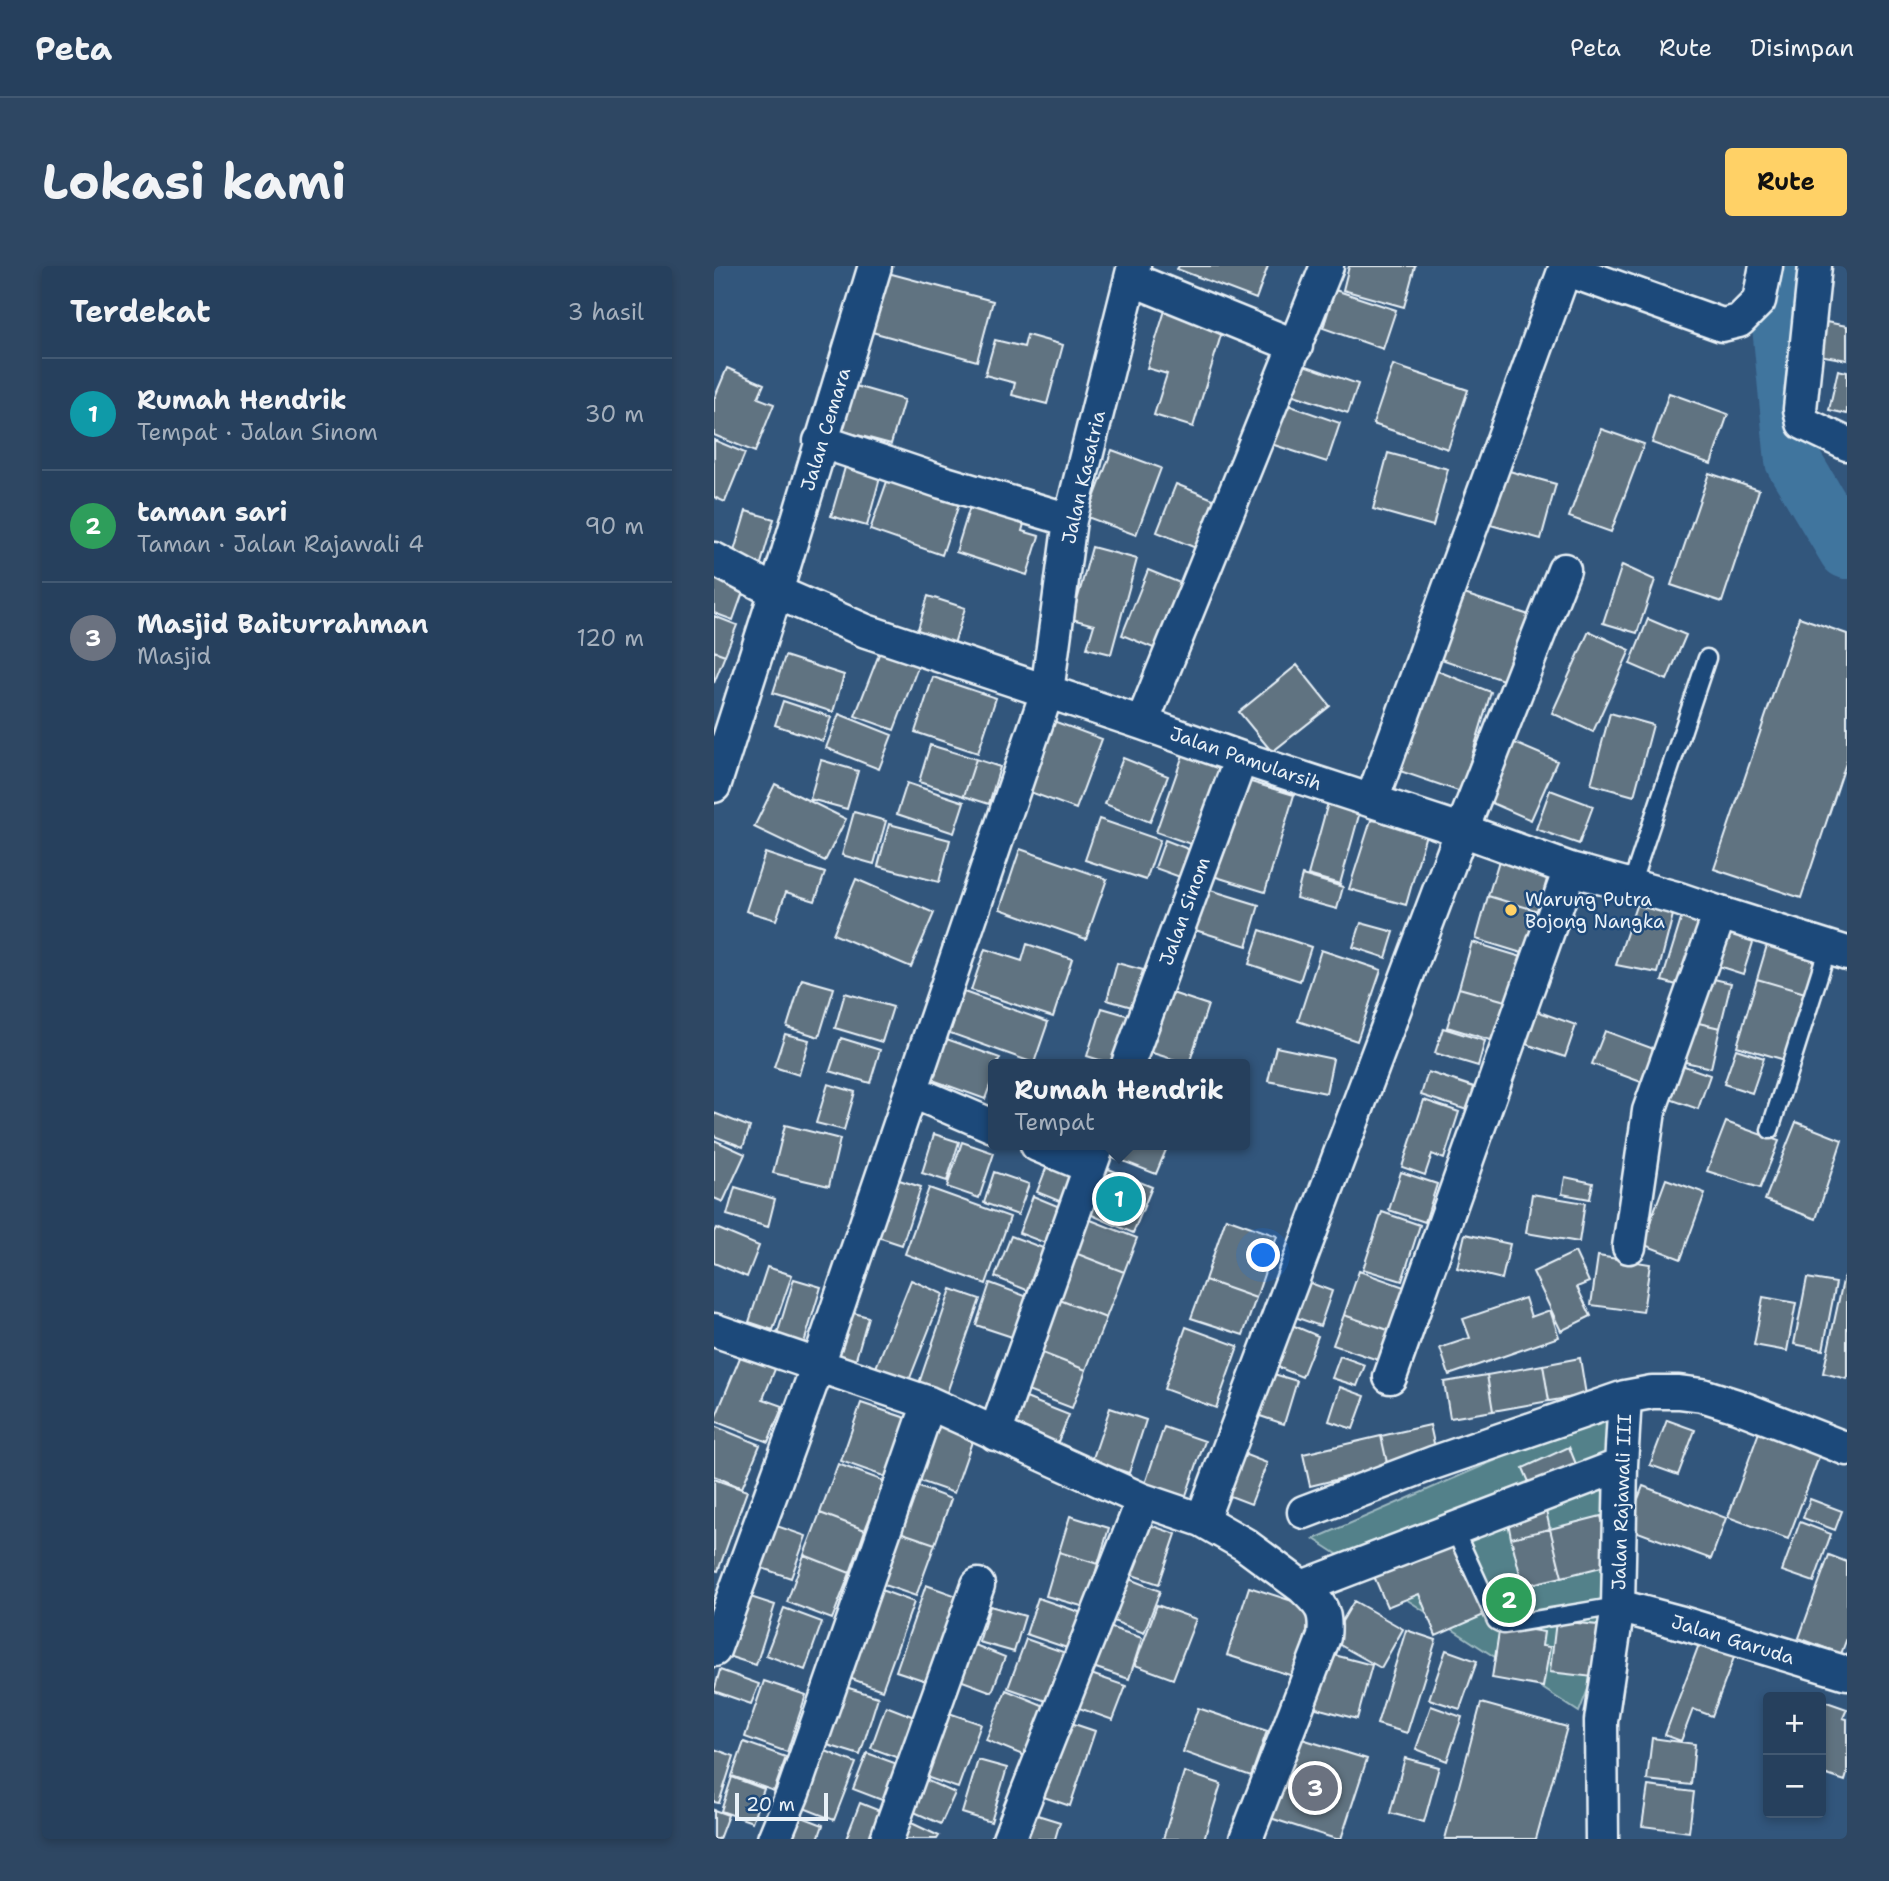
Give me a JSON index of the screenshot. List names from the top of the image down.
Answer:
{
  "streets": {
    "street": [
      "Jalan Cemara",
      "Jalan Kasatria",
      "Jalan Pamularsih",
      "Jalan Sinom",
      "Jalan Rajawali III",
      "Jalan Garuda"
    ]
  },
  "crossings": [
    ["Jalan Cemara", "Jalan Pamularsih"],
    ["Jalan Kasatria", "Jalan Pamularsih"],
    ["Jalan Pamularsih", "Jalan Sinom"],
    ["Jalan Rajawali III", "Jalan Garuda"]
  ],
  "places": ["Warung Putra Bojong Nangka"],
  "scale_bar": "20 m",
  "page": {
    "header": "Peta",
    "nav": ["Peta", "Rute", "Disimpan"],
    "buttons": "Rute",
    "title": "Lokasi kami",
    "heading": ["Terdekat", "3 hasil"],
    "list": [
      {
        "mark": "1",
        "name": "Rumah Hendrik",
        "note": "Tempat · Jalan Sinom",
        "value": "30 m"
      },
      {
        "mark": "2",
        "name": "taman sari",
        "note": "Taman · Jalan Rajawali 4",
        "value": "90 m"
      },
      {
        "mark": "3",
        "name": "Masjid Baiturrahman",
        "note": "Masjid",
        "value": "120 m"
      }
    ],
    "popup": ["Rumah Hendrik", "Tempat"],
    "pins": ["1", "2", "3"],
    "map_buttons": ["+", "−"],
    "scale": "20 m"
  }
}
